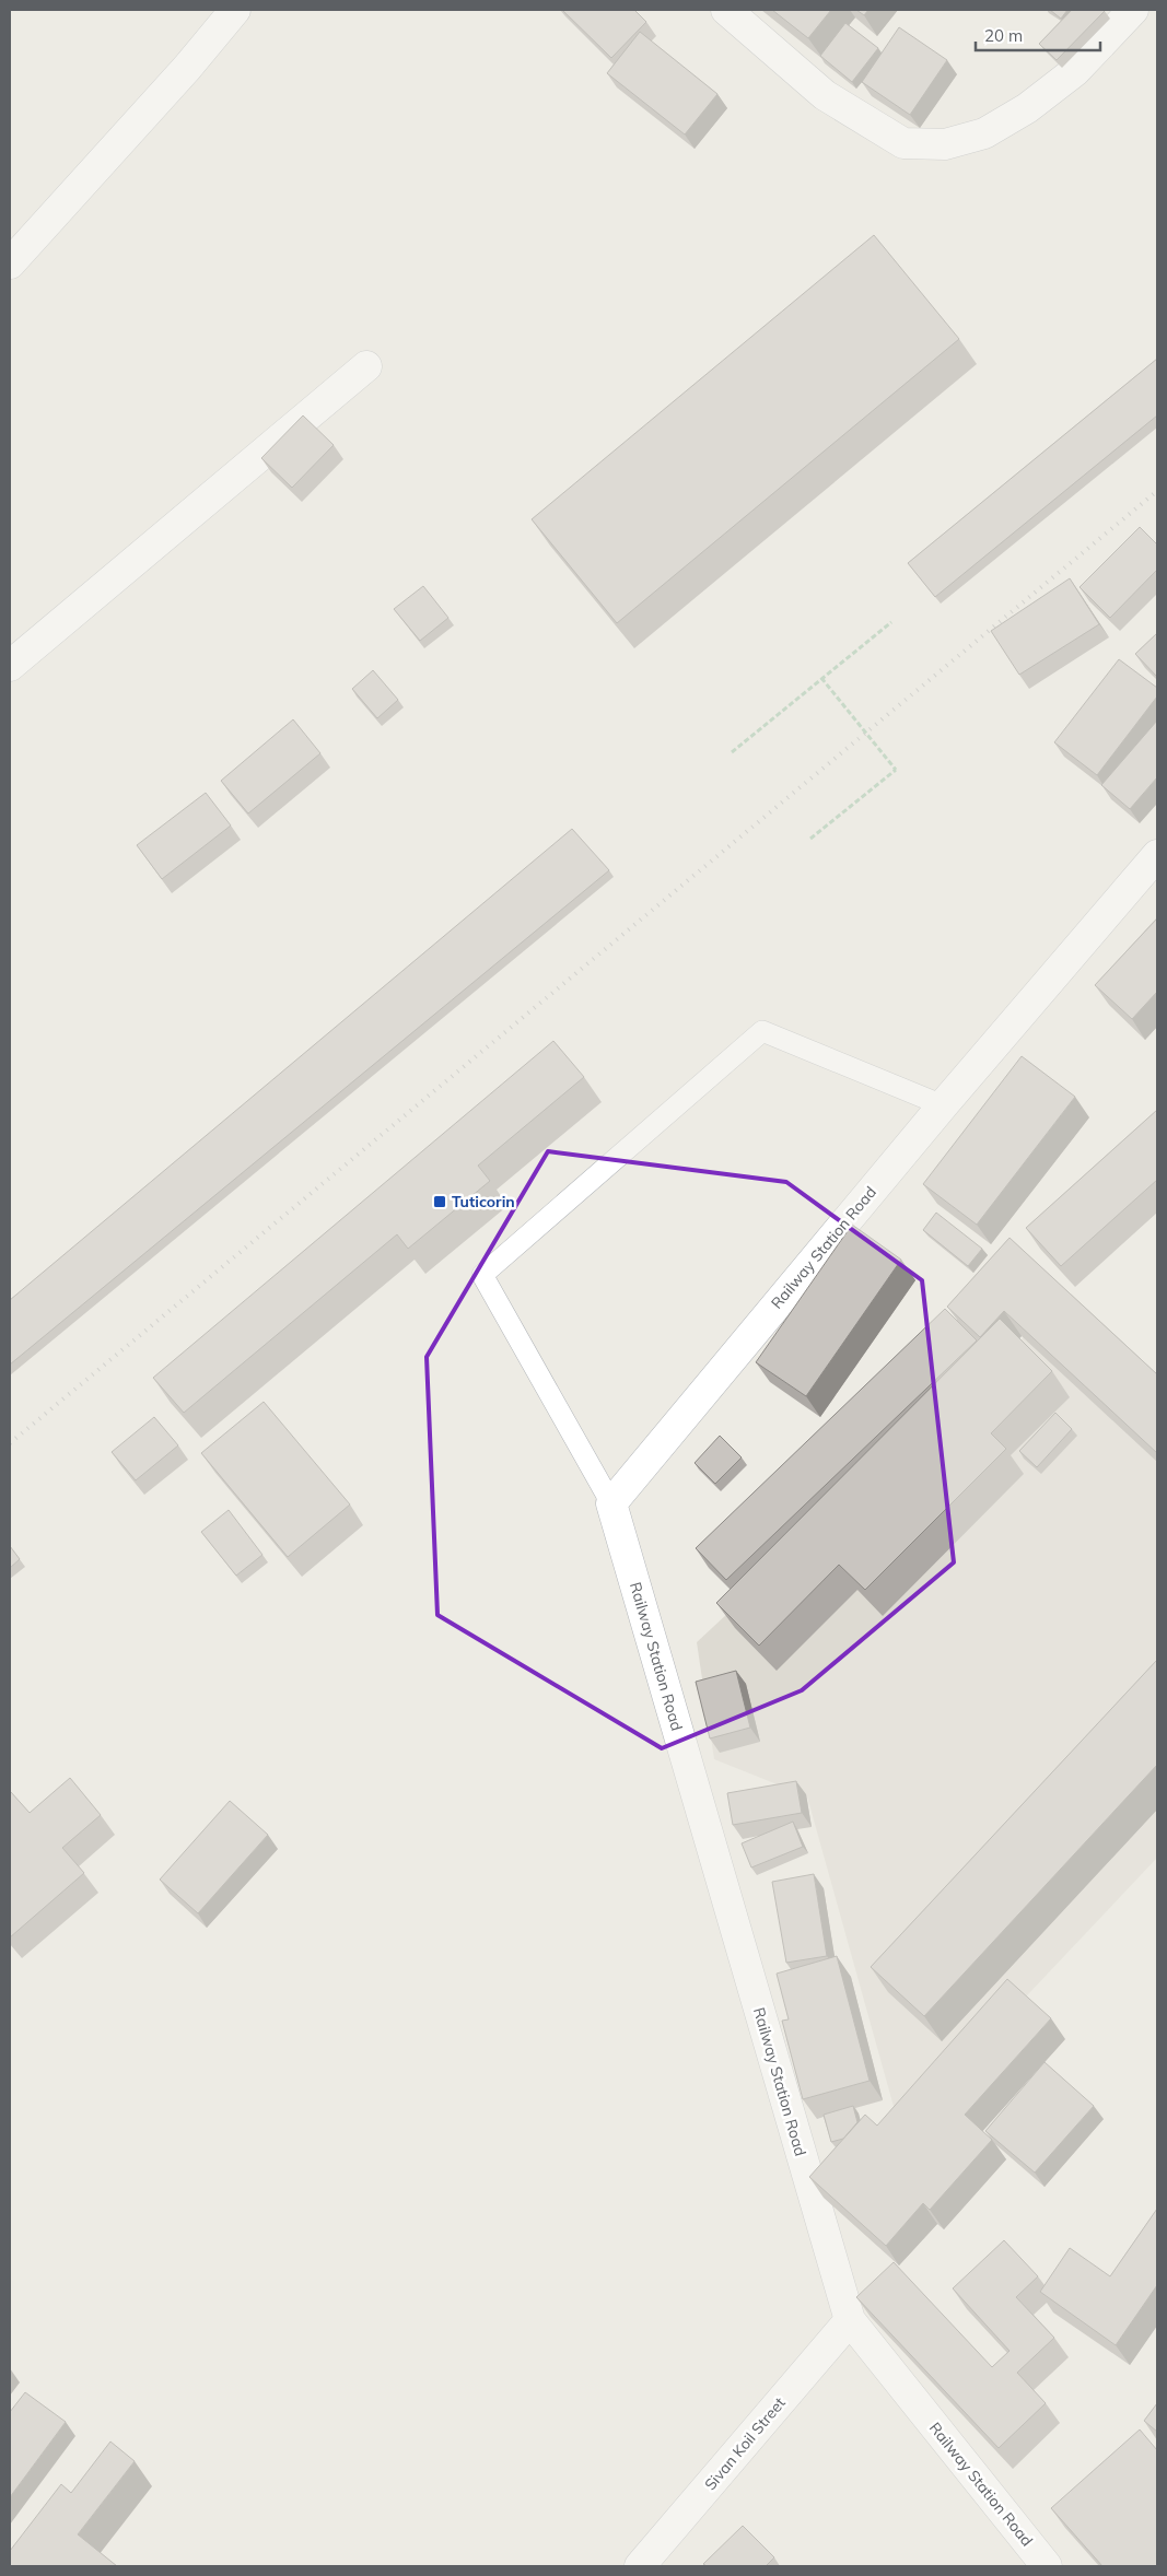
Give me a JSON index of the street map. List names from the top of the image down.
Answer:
{
  "streets": {
    "street": ["Railway Station Road", "Sivan Koil Street"]
  },
  "crossings": [
    ["Railway Station Road", "Sivan Koil Street"]
  ],
  "places": {
    "transit": ["Tuticorin"]
  },
  "scale_bar": "20 m"
}
